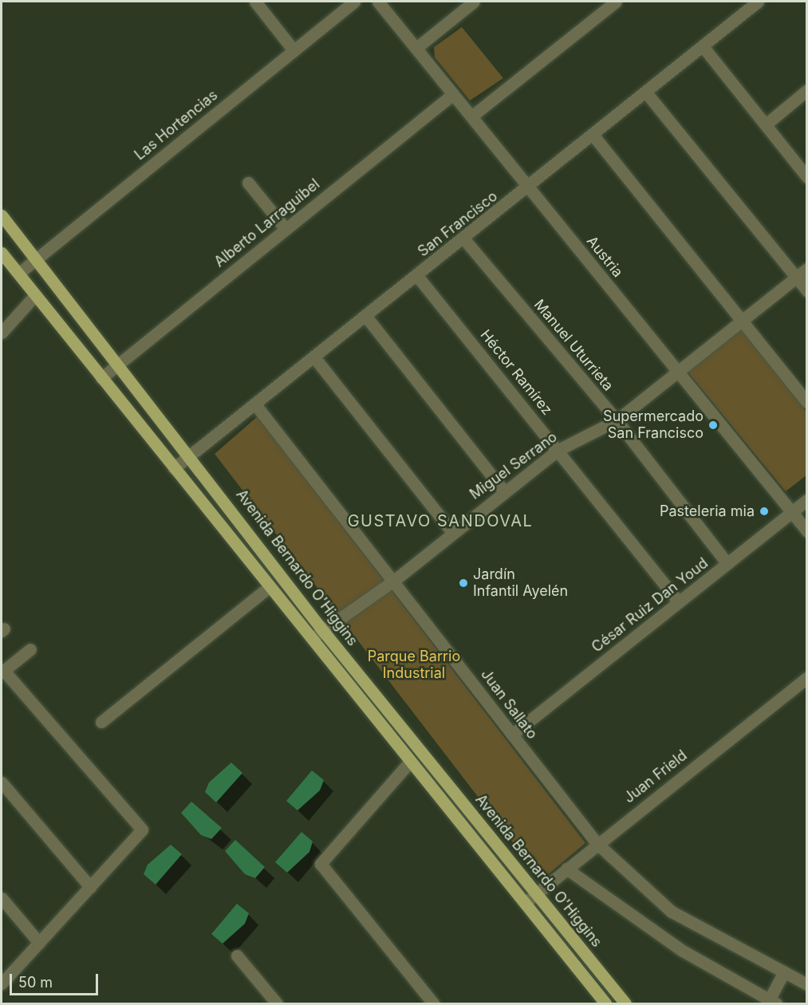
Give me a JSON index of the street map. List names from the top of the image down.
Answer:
{
  "streets": {
    "main road": ["Avenida Bernardo O'Higgins"],
    "street": [
      "Las Hortencias",
      "Alberto Larraguibel",
      "San Francisco",
      "Austria",
      "Manuel Uturrieta",
      "Héctor Ramírez",
      "Miguel Serrano",
      "César Ruiz Dan Youd",
      "Juan Sallato",
      "Juan Frield"
    ]
  },
  "crossings": [
    ["Las Hortencias", "Avenida Bernardo O'Higgins"],
    ["Alberto Larraguibel", "Austria"],
    ["Alberto Larraguibel", "Avenida Bernardo O'Higgins"],
    ["San Francisco", "Austria"],
    ["San Francisco", "Manuel Uturrieta"],
    ["San Francisco", "Héctor Ramírez"],
    ["San Francisco", "Avenida Bernardo O'Higgins"],
    ["San Francisco", "Juan Sallato"],
    ["Austria", "Miguel Serrano"],
    ["Austria", "César Ruiz Dan Youd"],
    ["Manuel Uturrieta", "Miguel Serrano"],
    ["Manuel Uturrieta", "César Ruiz Dan Youd"],
    ["Héctor Ramírez", "Miguel Serrano"],
    ["Héctor Ramírez", "César Ruiz Dan Youd"],
    ["Miguel Serrano", "Avenida Bernardo O'Higgins"],
    ["Miguel Serrano", "Juan Sallato"],
    ["Avenida Bernardo O'Higgins", "Juan Frield"],
    ["César Ruiz Dan Youd", "Juan Sallato"],
    ["Juan Sallato", "Juan Frield"]
  ],
  "districts": ["GUSTAVO SANDOVAL"],
  "parks": ["Parque Barrio Industrial"],
  "places": ["Supermercado San Francisco", "Pasteleria mia", "Jardín Infantil Ayelén"],
  "scale_bar": "50 m"
}
